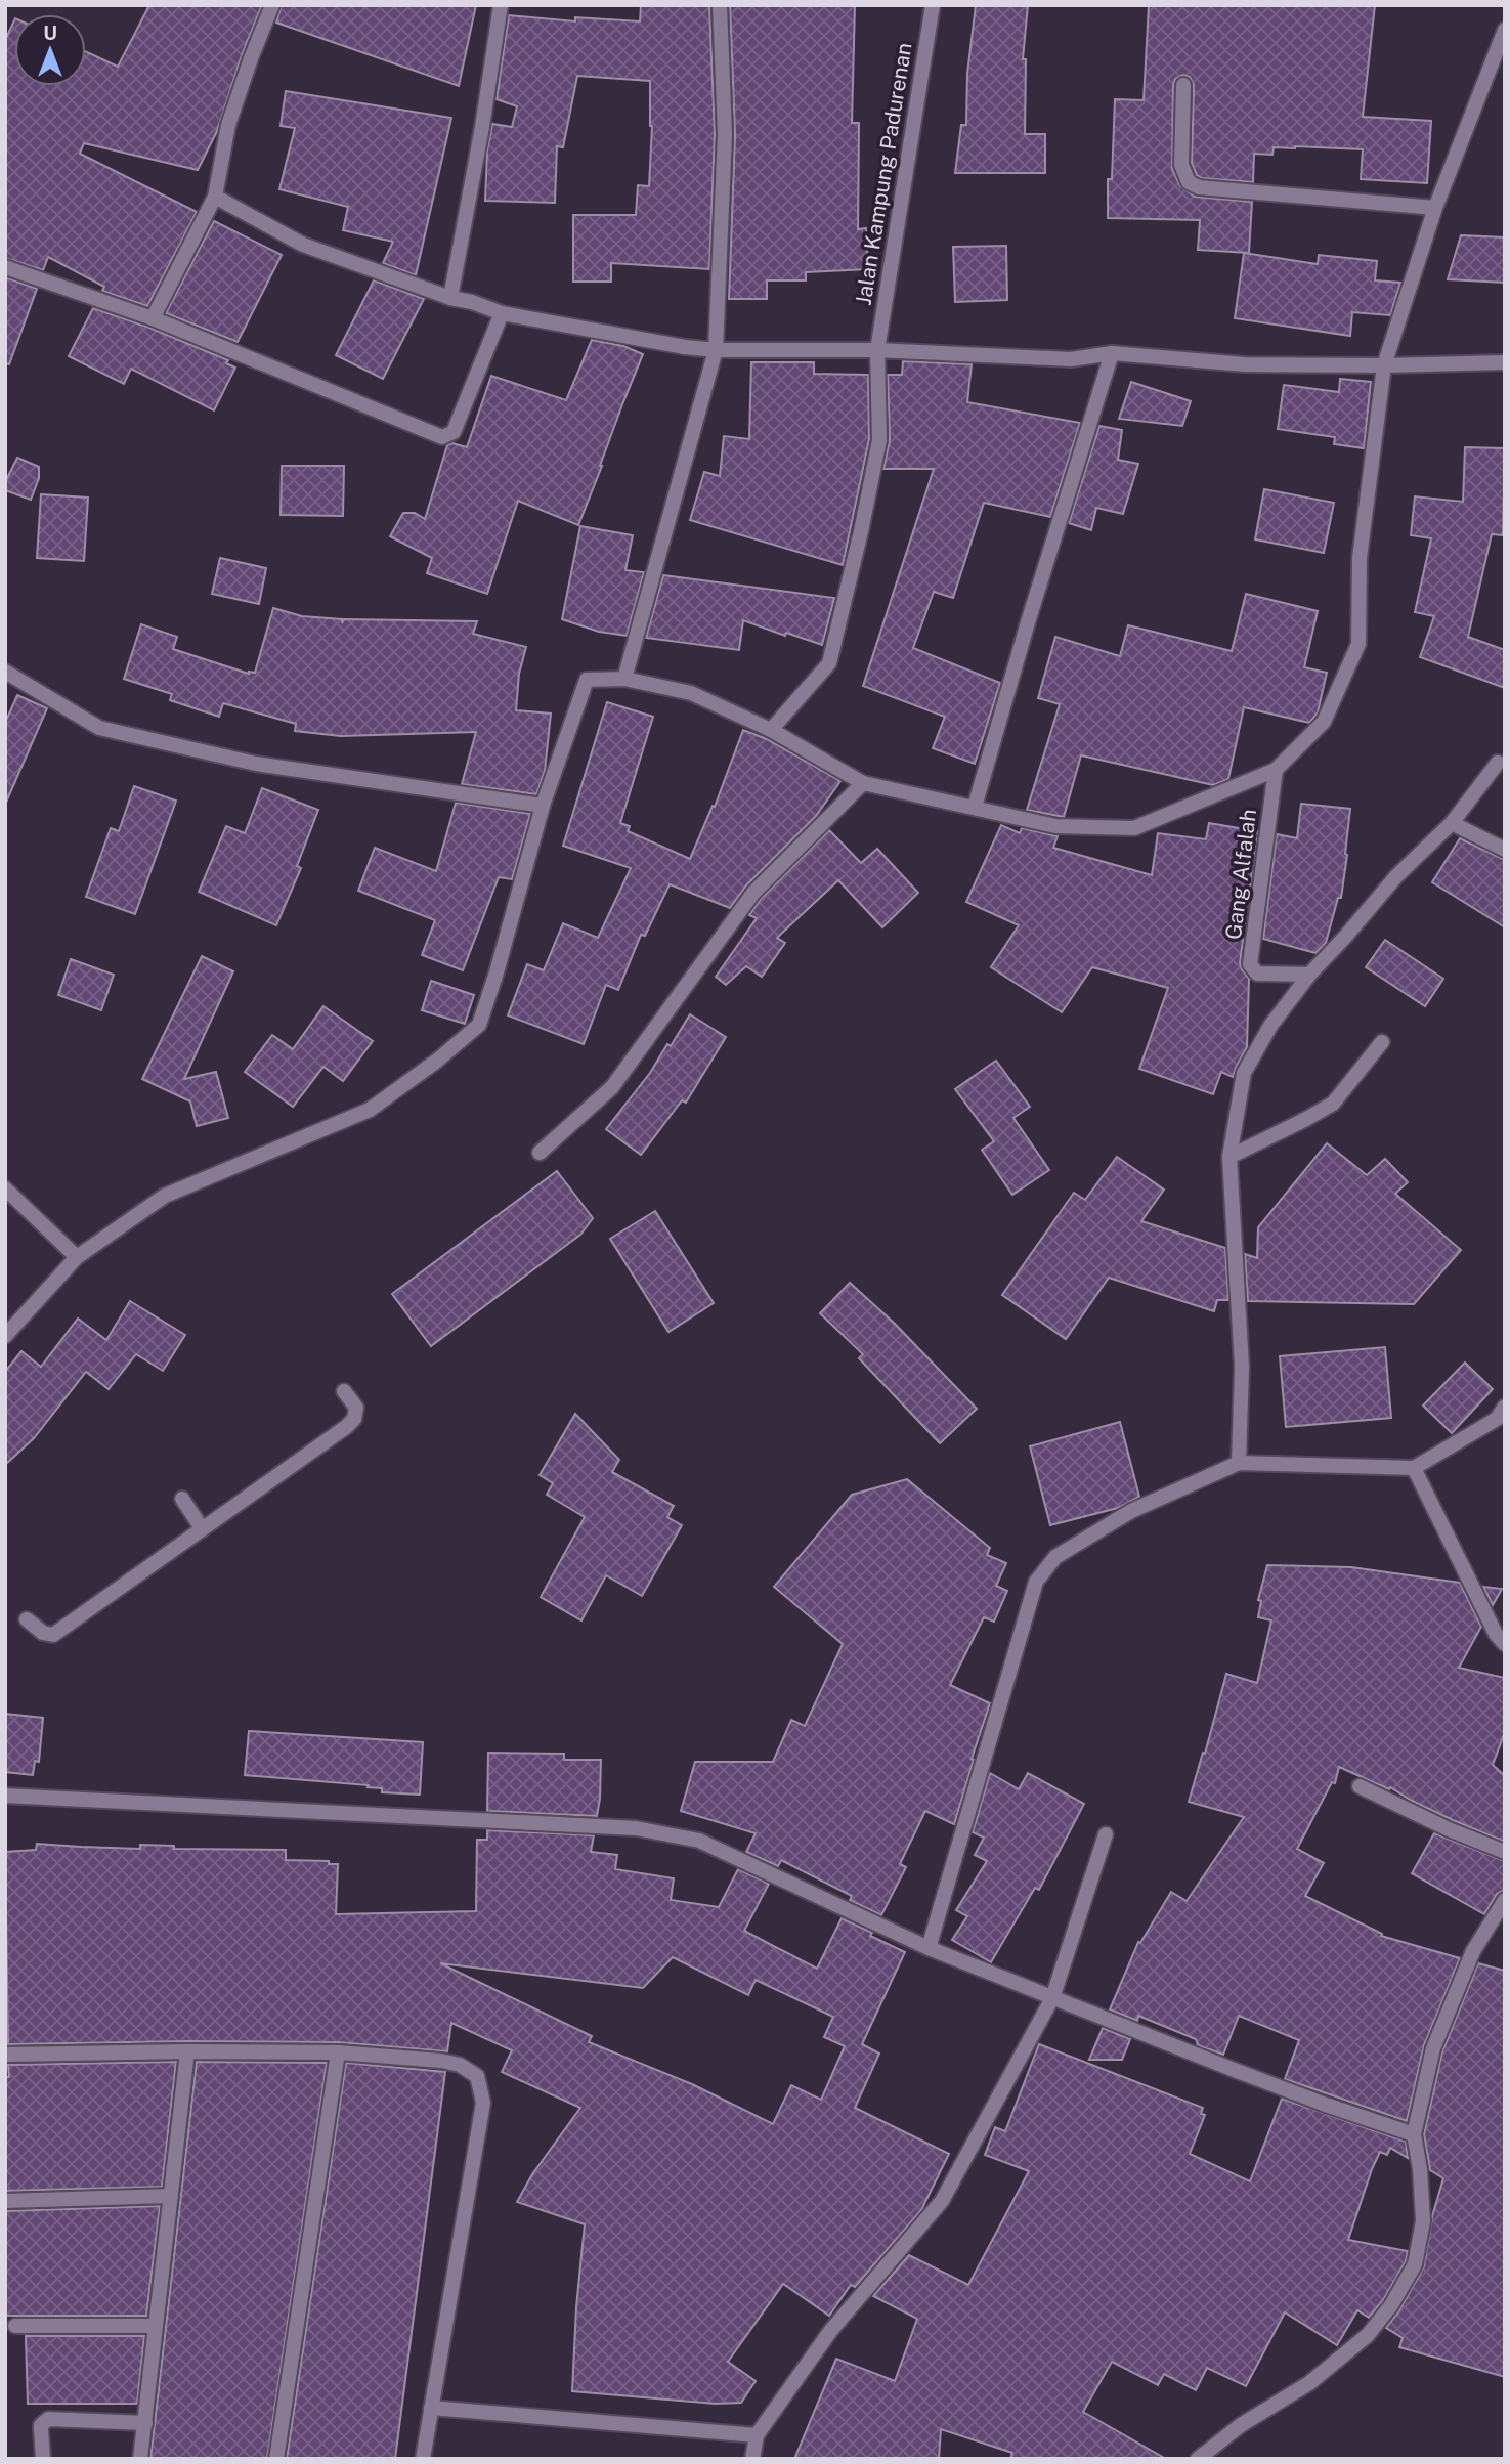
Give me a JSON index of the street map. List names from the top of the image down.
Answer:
{
  "streets": {
    "street": ["Jalan Kampung Padurenan", "Gang Alfalah"]
  },
  "north": "top"
}
